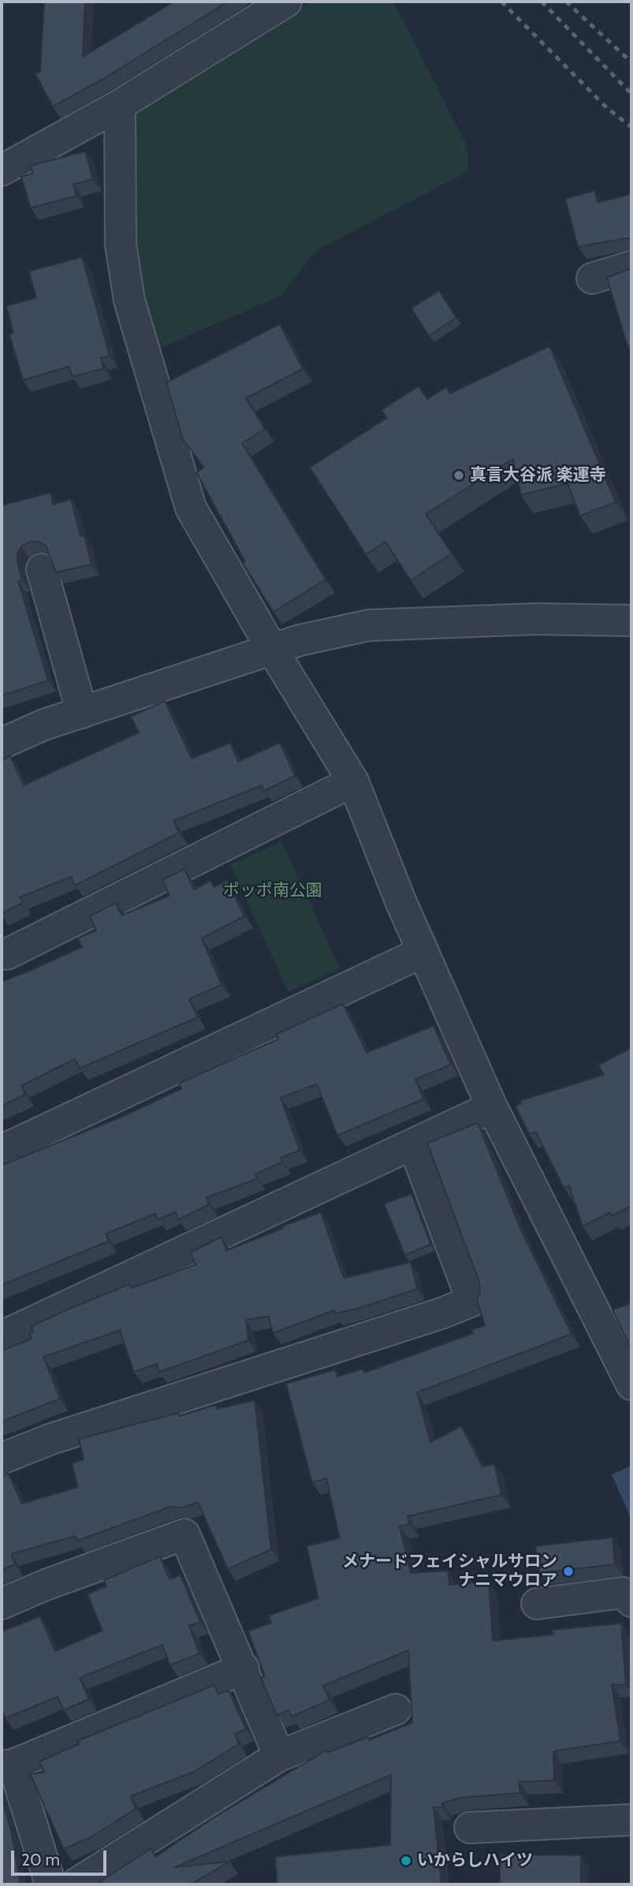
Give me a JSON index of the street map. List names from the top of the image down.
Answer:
{
  "parks": ["ポッポ南公園"],
  "places": ["真言大谷派 楽運寺", "メナードフェイシャルサロン ナニマウロア", "いからしハイツ"],
  "scale_bar": "20 m"
}
